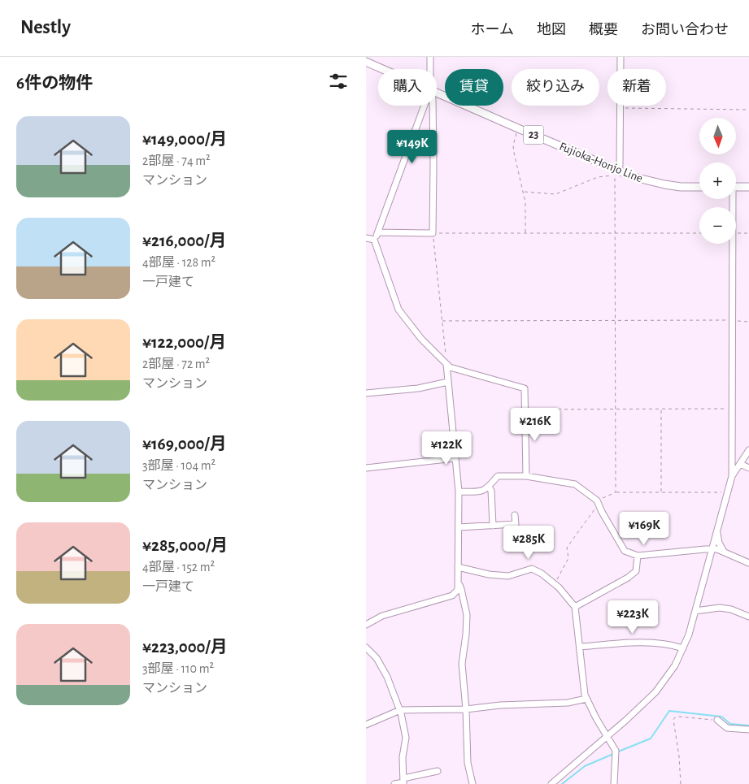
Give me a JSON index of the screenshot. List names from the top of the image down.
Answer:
{
  "streets": {
    "main road": ["23", "Fujioka-Honjo Line"]
  },
  "north": "bottom",
  "page": {
    "header": "Nestly",
    "nav": [
      "ホーム",
      "地図",
      "概要",
      "お問い合わせ"
    ],
    "heading": "6件の物件",
    "chip": [
      "購入",
      "賃貸",
      "絞り込み",
      "新着"
    ],
    "list": [
      {
        "name": "¥149,000/月",
        "note": "2部屋 · 74 m² · マンション"
      },
      {
        "name": "¥216,000/月",
        "note": "4部屋 · 128 m² · 一戸建て"
      },
      {
        "name": "¥122,000/月",
        "note": "2部屋 · 72 m² · マンション"
      },
      {
        "name": "¥169,000/月",
        "note": "3部屋 · 104 m² · マンション"
      },
      {
        "name": "¥285,000/月",
        "note": "4部屋 · 152 m² · 一戸建て"
      },
      {
        "name": "¥223,000/月",
        "note": "3部屋 · 110 m² · マンション"
      }
    ],
    "map_buttons": ["+", "−"],
    "price": [
      "¥149K",
      "¥216K",
      "¥122K",
      "¥169K",
      "¥285K",
      "¥223K"
    ]
  }
}
